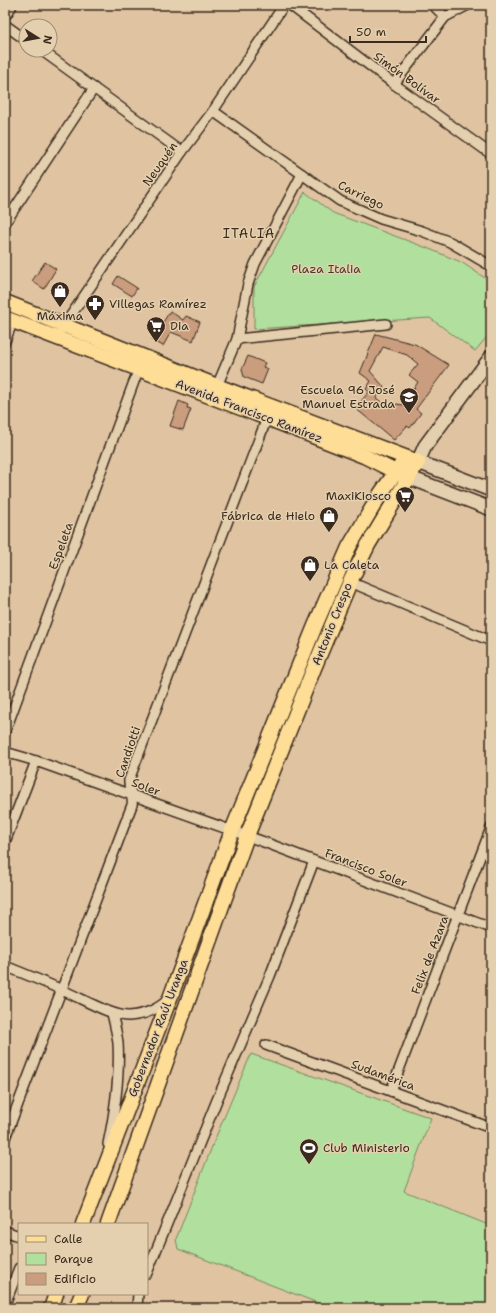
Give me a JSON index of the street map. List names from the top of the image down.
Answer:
{
  "streets": {
    "main road": ["Avenida Francisco Ramírez", "Antonio Crespo", "Gobernador Raúl Uranga"],
    "street": [
      "Simón Bolívar",
      "Neuquén",
      "Carriego",
      "Espeleta",
      "Candiotti",
      "Soler",
      "Francisco Soler",
      "Felix de Azara",
      "Sudamérica"
    ]
  },
  "crossings": [
    ["Neuquén", "Carriego"],
    ["Neuquén", "Avenida Francisco Ramírez"],
    ["Avenida Francisco Ramírez", "Espeleta"],
    ["Avenida Francisco Ramírez", "Antonio Crespo"],
    ["Avenida Francisco Ramírez", "Candiotti"],
    ["Antonio Crespo", "Soler"],
    ["Antonio Crespo", "Francisco Soler"],
    ["Antonio Crespo", "Gobernador Raúl Uranga"],
    ["Candiotti", "Soler"],
    ["Soler", "Francisco Soler"],
    ["Soler", "Gobernador Raúl Uranga"],
    ["Francisco Soler", "Felix de Azara"],
    ["Francisco Soler", "Gobernador Raúl Uranga"],
    ["Felix de Azara", "Sudamérica"]
  ],
  "districts": ["ITALIA"],
  "parks": ["Plaza Italia"],
  "places": {
    "shop": ["Máxima", "Fábrica de Hielo", "La Caleta"],
    "pharmacy": ["Villegas Ramírez"],
    "supermarket": ["Dia", "MaxiKiosco"],
    "school or university": ["Escuela 96 José Manuel Estrada"],
    "sports": ["Club Ministerio"]
  },
  "legend": ["Calle", "Parque", "Edificio"],
  "scale_bar": "50 m",
  "north": "right"
}
